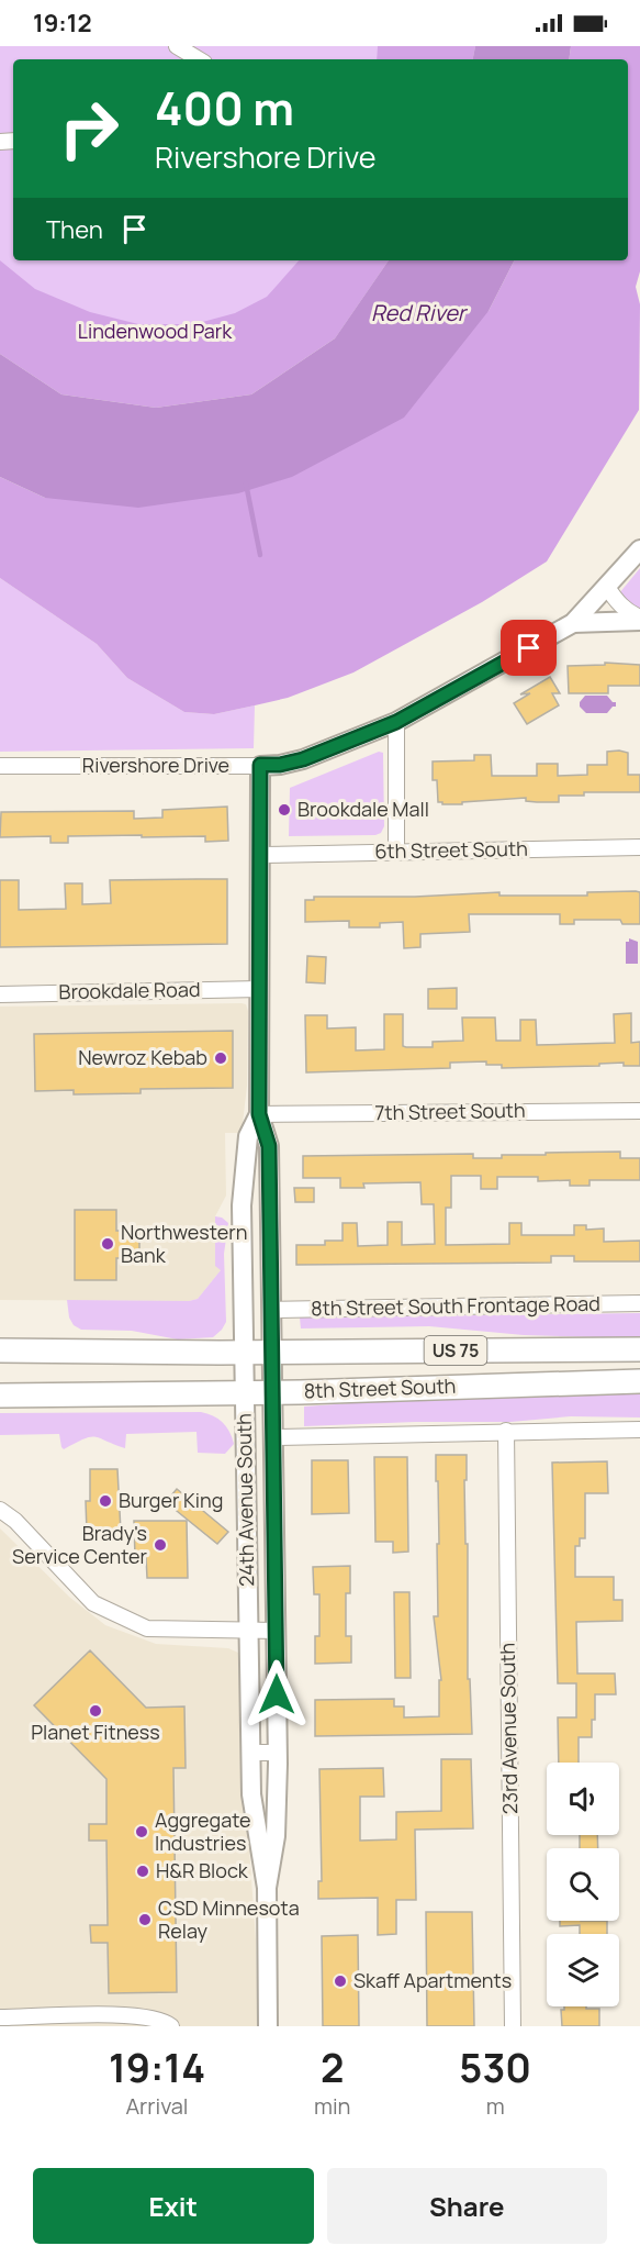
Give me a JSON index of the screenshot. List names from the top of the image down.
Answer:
{
  "streets": {
    "main road": ["US 75", "8th Street South"],
    "street": [
      "Rivershore Drive",
      "6th Street South",
      "Brookdale Road",
      "7th Street South",
      "8th Street South Frontage Road",
      "24th Avenue South",
      "23rd Avenue South"
    ]
  },
  "crossings": [
    ["Rivershore Drive", "24th Avenue South"],
    ["6th Street South", "24th Avenue South"],
    ["Brookdale Road", "24th Avenue South"],
    ["7th Street South", "24th Avenue South"],
    ["8th Street South Frontage Road", "24th Avenue South"],
    ["8th Street South", "24th Avenue South"]
  ],
  "water": ["Red River"],
  "parks": ["Lindenwood Park"],
  "places": [
    "Brookdale Mall",
    "Newroz Kebab",
    "Northwestern Bank",
    "Burger King",
    "Brady's Service Center",
    "Planet Fitness",
    "Aggregate Industries",
    "H&R Block",
    "CSD Minnesota Relay",
    "Skaff Apartments"
  ],
  "page": {
    "status": "19:12",
    "turn": ["400 m", "Rivershore Drive"],
    "then": "Then",
    "eta": [
      "19:14",
      "Arrival",
      "2",
      "min",
      "530",
      "m"
    ],
    "buttons": ["Exit", "Share"]
  }
}
